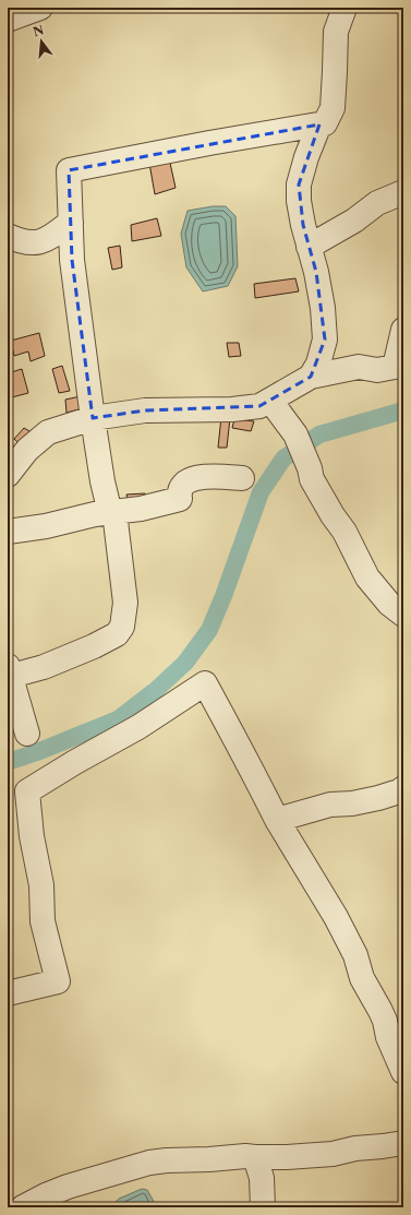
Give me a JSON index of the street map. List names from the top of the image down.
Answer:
{
  "north": "top"
}
